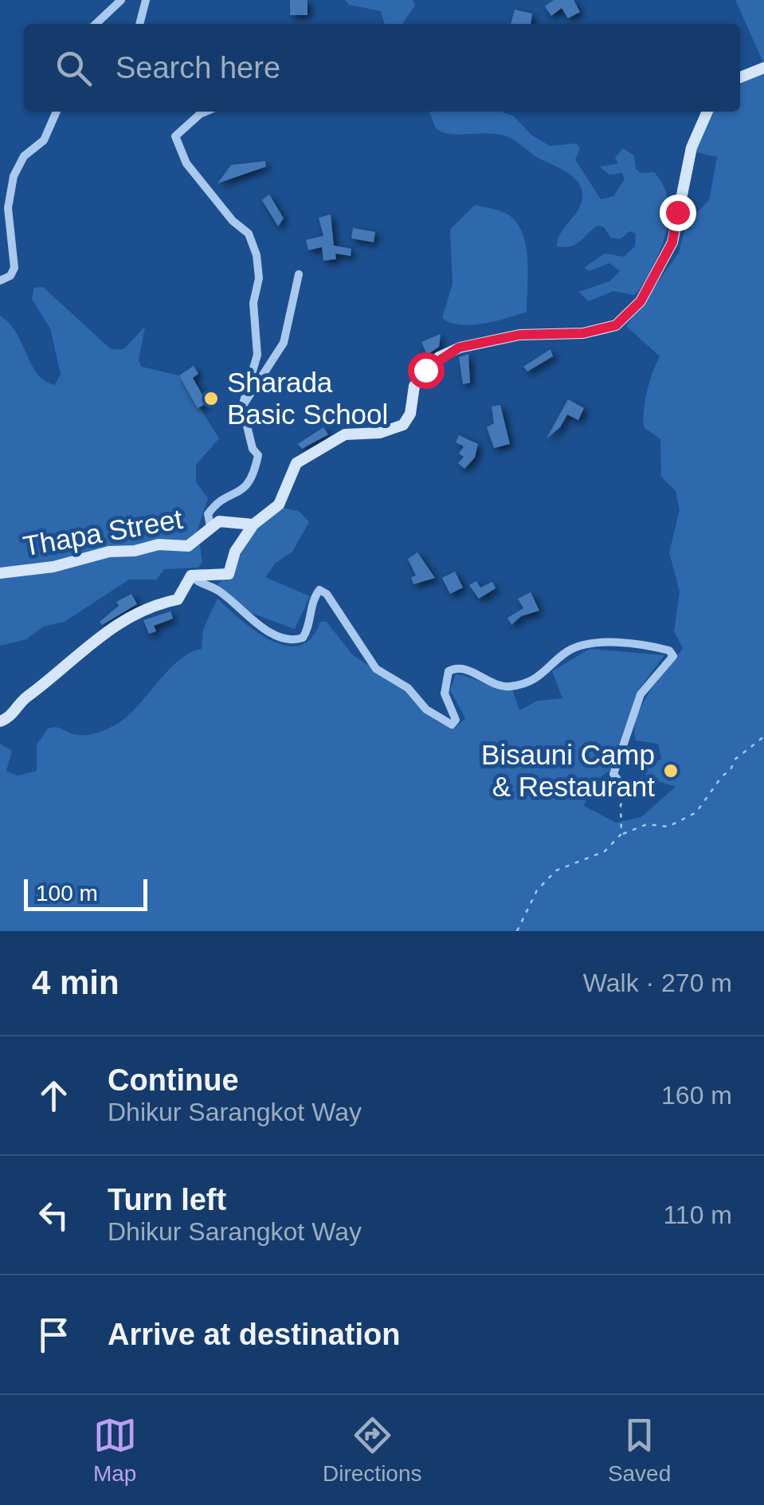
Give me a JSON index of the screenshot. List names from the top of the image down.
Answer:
{
  "streets": {
    "street": ["Thapa Street"]
  },
  "places": ["Sharada Basic School", "Bisauni Camp & Restaurant"],
  "scale_bar": "100 m",
  "page": {
    "search": "Search here",
    "scale": "100 m",
    "heading": ["4 min", "Walk · 270 m"],
    "list": [
      ["Continue", "Dhikur Sarangkot Way", "160 m"],
      ["Turn left", "Dhikur Sarangkot Way", "110 m"],
      "Arrive at destination"
    ],
    "nav": ["Map", "Directions", "Saved"]
  }
}
